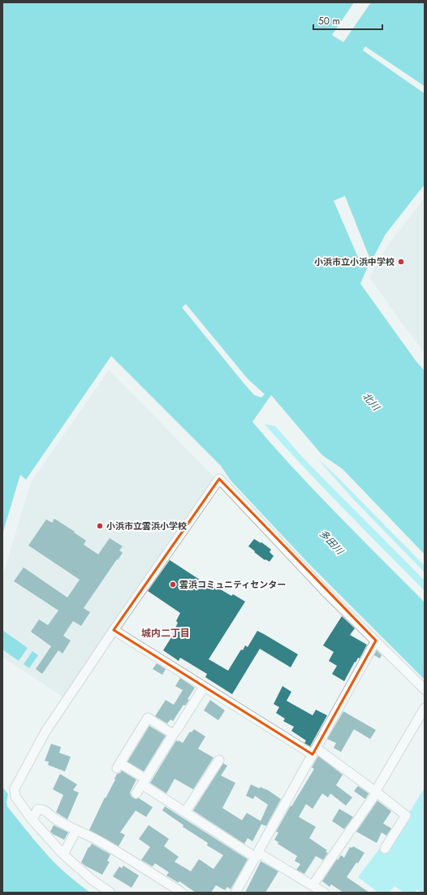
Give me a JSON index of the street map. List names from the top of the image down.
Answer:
{
  "districts": ["城内二丁目"],
  "water": ["北川", "多田川"],
  "places": ["小浜市立小浜中学校", "小浜市立雲浜小学校", "雲浜コミュニティセンター"],
  "scale_bar": "50 m"
}
